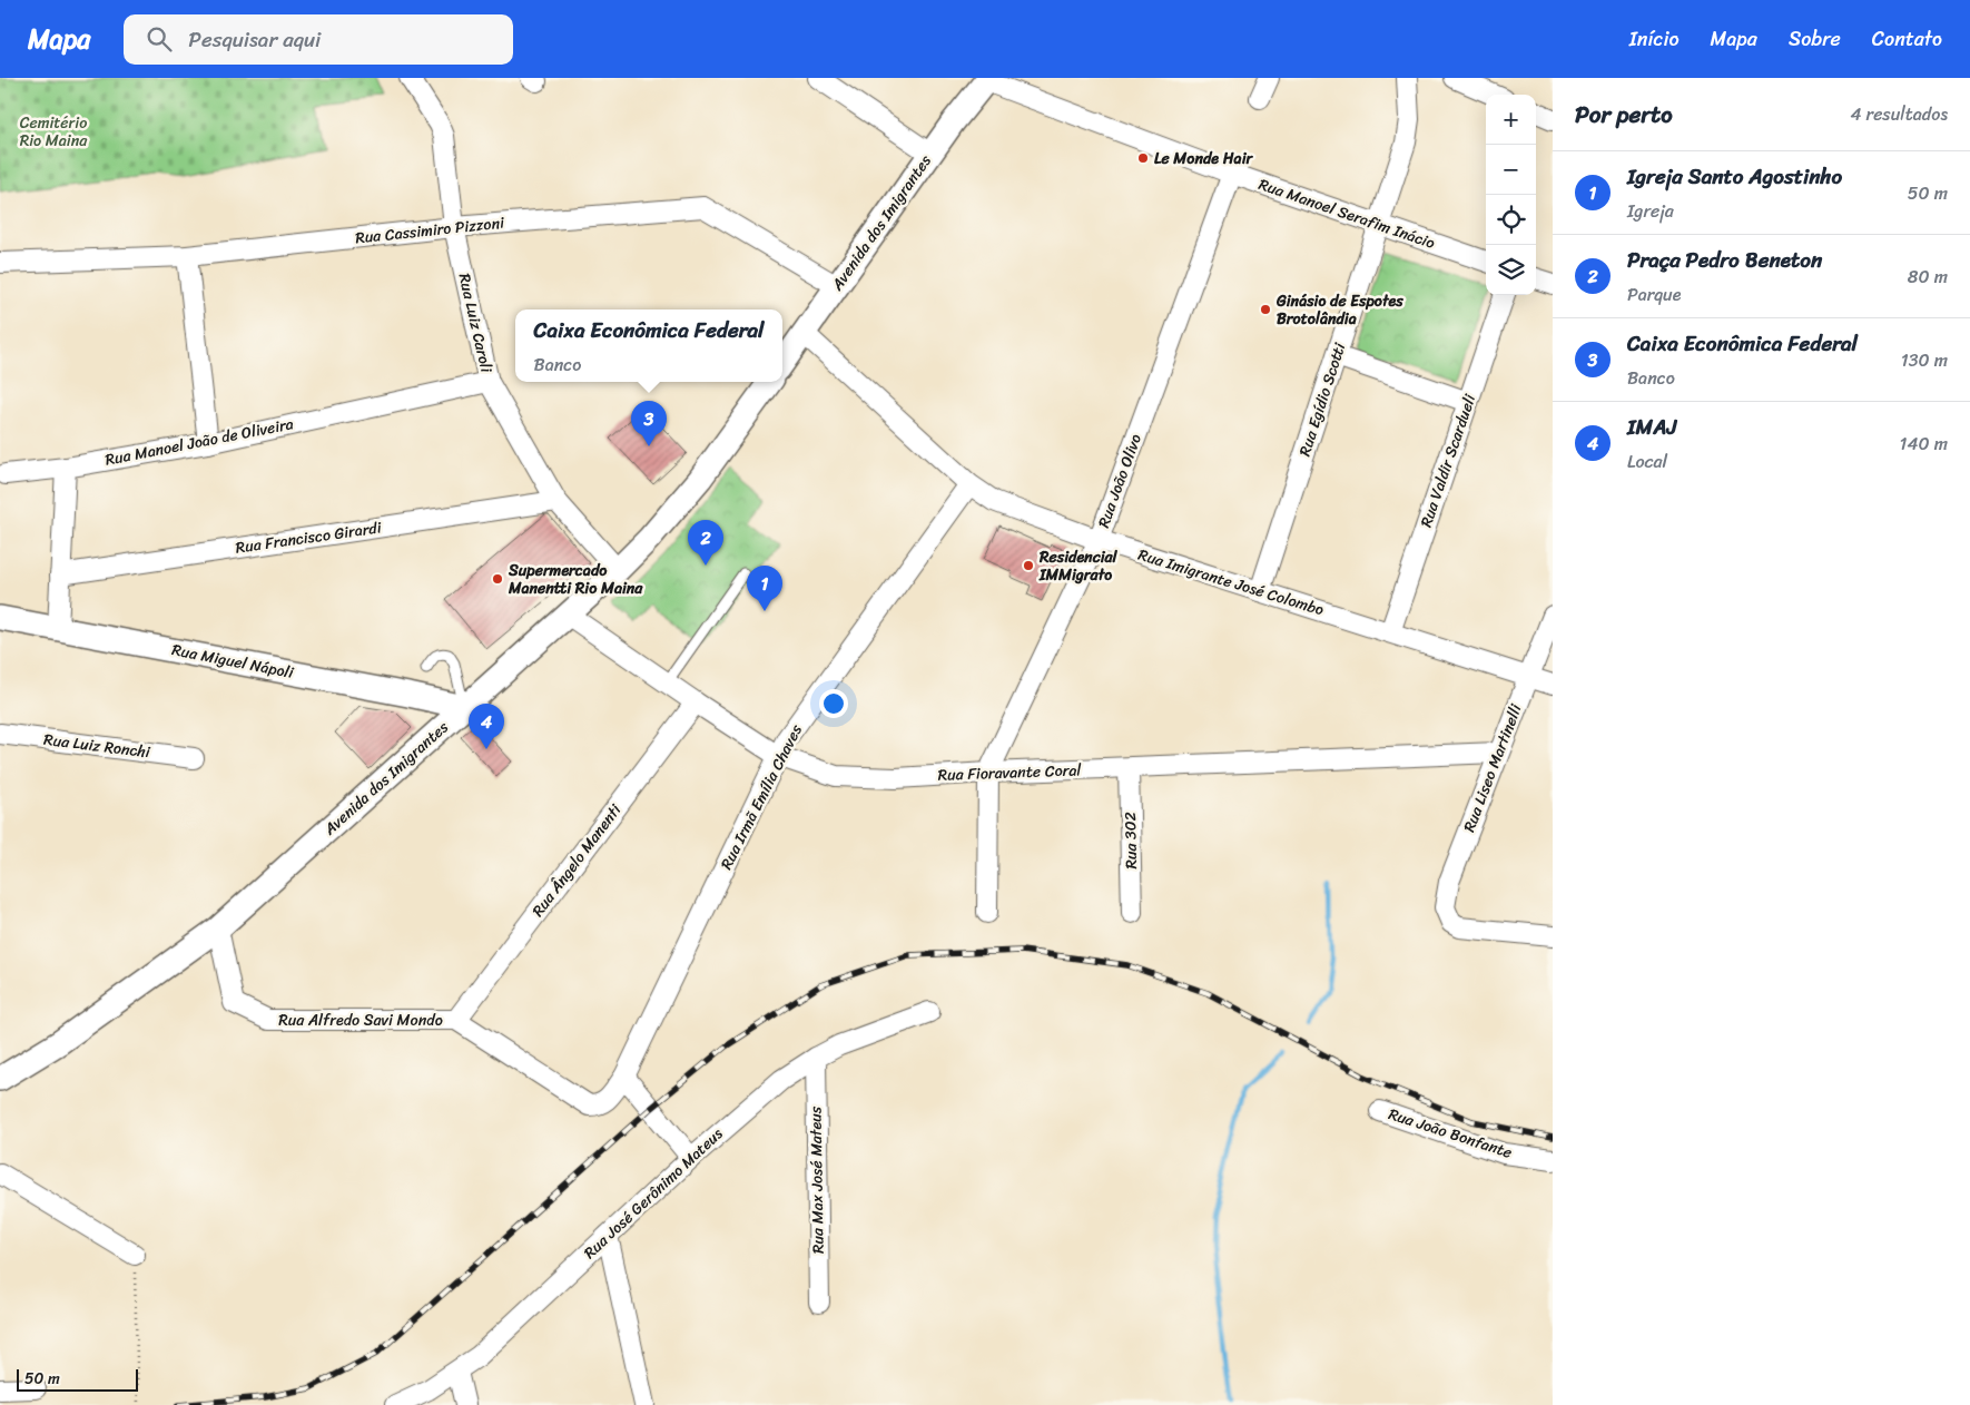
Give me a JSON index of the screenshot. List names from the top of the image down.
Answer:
{
  "streets": {
    "street": [
      "Rua Manoel Serafim Inácio",
      "Avenida dos Imigrantes",
      "Rua Cassimiro Pizzoni",
      "Rua Luiz Caroli",
      "Rua Egídio Scotti",
      "Rua Manoel João de Oliveira",
      "Rua Valdir Scardueli",
      "Rua João Olivo",
      "Rua Francisco Girardi",
      "Rua Imigrante José Colombo",
      "Rua Miguel Nápoli",
      "Rua Luiz Ronchi",
      "Rua Liseo Martinelli",
      "Rua Fioravante Coral",
      "Rua Irmã Emília Chaves",
      "Rua 302",
      "Rua Ângelo Manenti",
      "Rua Alfredo Savi Mondo",
      "Rua João Bonfante",
      "Rua Max José Mateus",
      "Rua José Gerônimo Mateus"
    ]
  },
  "crossings": [
    ["Rua Manoel Serafim Inácio", "Avenida dos Imigrantes"],
    ["Rua Manoel Serafim Inácio", "Rua Egídio Scotti"],
    ["Rua Manoel Serafim Inácio", "Rua João Olivo"],
    ["Avenida dos Imigrantes", "Rua Cassimiro Pizzoni"],
    ["Avenida dos Imigrantes", "Rua Luiz Caroli"],
    ["Avenida dos Imigrantes", "Rua Imigrante José Colombo"],
    ["Avenida dos Imigrantes", "Rua Miguel Nápoli"],
    ["Avenida dos Imigrantes", "Rua Fioravante Coral"],
    ["Avenida dos Imigrantes", "Rua Alfredo Savi Mondo"],
    ["Rua Cassimiro Pizzoni", "Rua Luiz Caroli"],
    ["Rua Luiz Caroli", "Rua Manoel João de Oliveira"],
    ["Rua Luiz Caroli", "Rua Francisco Girardi"],
    ["Rua Egídio Scotti", "Rua Imigrante José Colombo"],
    ["Rua Valdir Scardueli", "Rua Imigrante José Colombo"],
    ["Rua João Olivo", "Rua Imigrante José Colombo"],
    ["Rua João Olivo", "Rua Fioravante Coral"],
    ["Rua Imigrante José Colombo", "Rua Liseo Martinelli"],
    ["Rua Imigrante José Colombo", "Rua Irmã Emília Chaves"],
    ["Rua Liseo Martinelli", "Rua Fioravante Coral"],
    ["Rua Fioravante Coral", "Rua Irmã Emília Chaves"],
    ["Rua Fioravante Coral", "Rua 302"],
    ["Rua Fioravante Coral", "Rua Ângelo Manenti"],
    ["Rua Irmã Emília Chaves", "Rua Alfredo Savi Mondo"],
    ["Rua Ângelo Manenti", "Rua Alfredo Savi Mondo"],
    ["Rua Max José Mateus", "Rua José Gerônimo Mateus"]
  ],
  "parks": ["Cemitério Rio Maina"],
  "places": [
    "Le Monde Hair",
    "Ginásio de Espotes Brotolândia",
    "Residencial IMMigrato",
    "Supermercado Manentti Rio Maina"
  ],
  "scale_bar": "50 m",
  "page": {
    "header": "Mapa",
    "search": "Pesquisar aqui",
    "nav": [
      "Início",
      "Mapa",
      "Sobre",
      "Contato"
    ],
    "heading": ["Por perto", "4 resultados"],
    "map_buttons": ["+", "−"],
    "list": [
      {
        "mark": "1",
        "name": "Igreja Santo Agostinho",
        "note": "Igreja",
        "value": "50 m"
      },
      {
        "mark": "2",
        "name": "Praça Pedro Beneton",
        "note": "Parque",
        "value": "80 m"
      },
      {
        "mark": "3",
        "name": "Caixa Econômica Federal",
        "note": "Banco",
        "value": "130 m"
      },
      {
        "mark": "4",
        "name": "IMAJ",
        "note": "Local",
        "value": "140 m"
      }
    ],
    "popup": ["Caixa Econômica Federal", "Banco"],
    "pins": [
      "3",
      "2",
      "1",
      "4"
    ],
    "scale": "50 m"
  }
}
